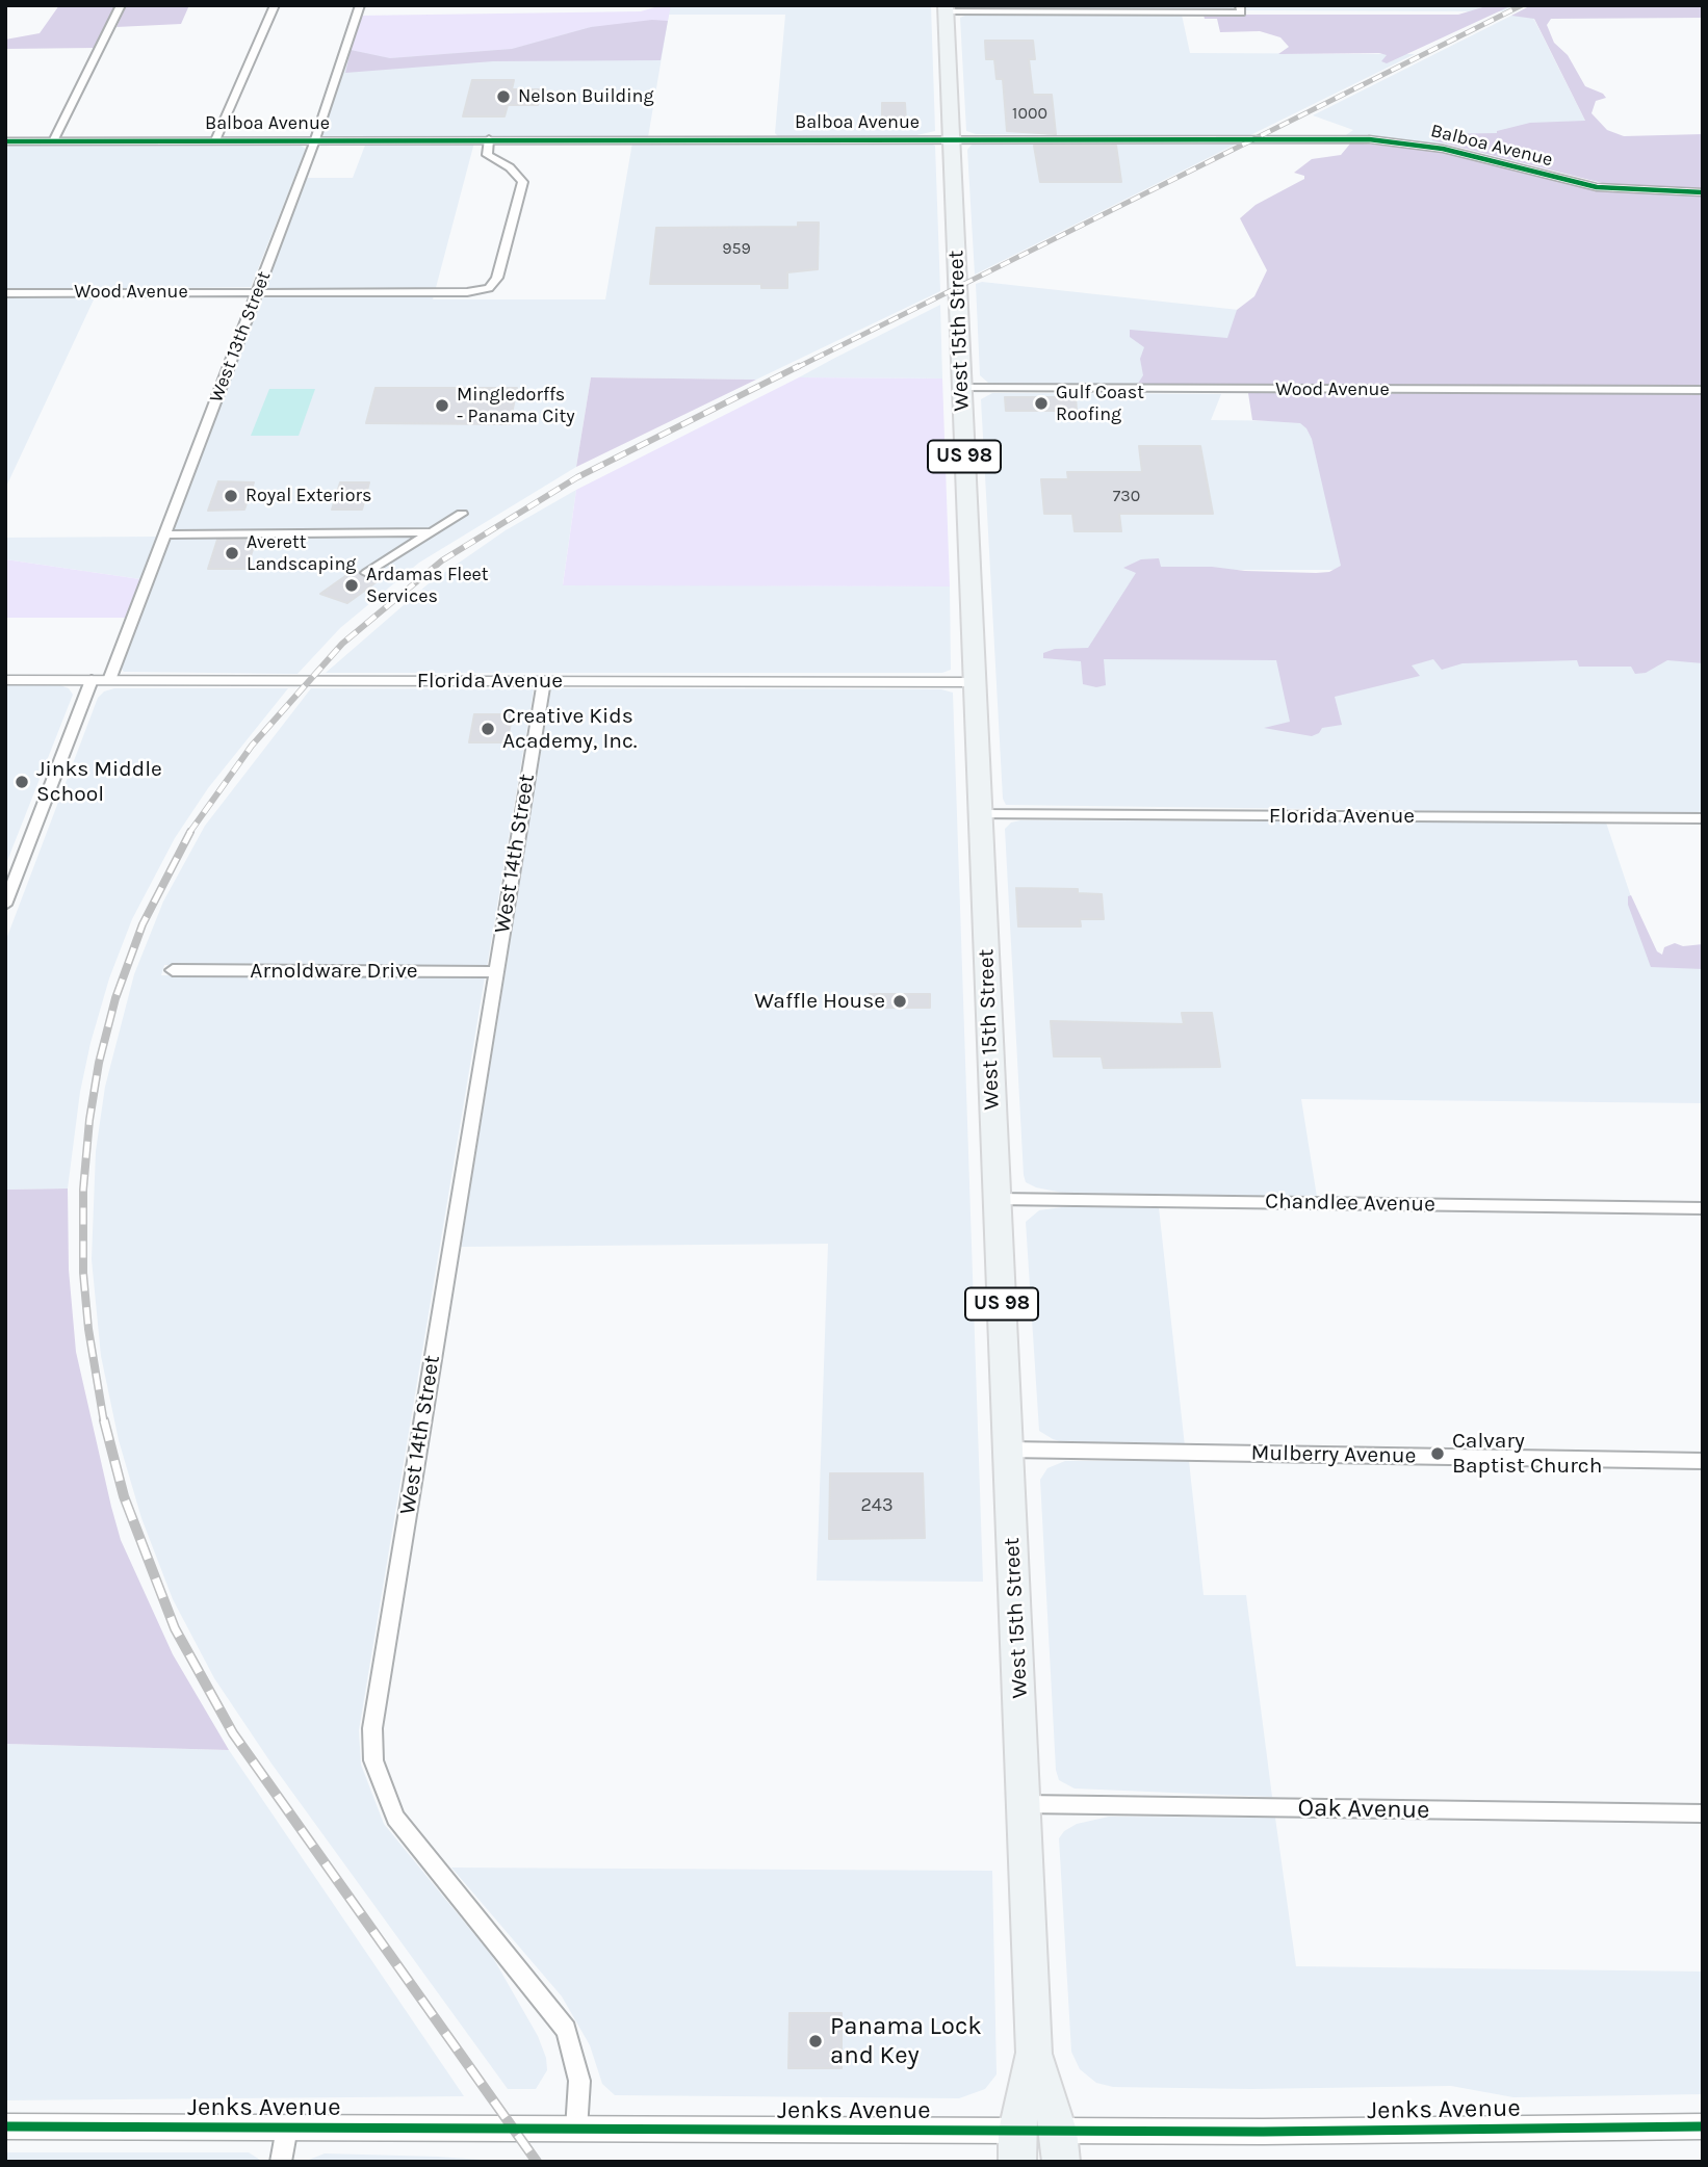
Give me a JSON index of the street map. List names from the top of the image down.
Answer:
{
  "streets": {
    "highway": ["West 15th Street", "US 98"],
    "street": [
      "Balboa Avenue",
      "Wood Avenue",
      "West 13th Street",
      "Florida Avenue",
      "West 14th Street",
      "Arnoldware Drive",
      "Chandlee Avenue",
      "Mulberry Avenue",
      "Oak Avenue",
      "Jenks Avenue"
    ]
  },
  "crossings": [
    ["Balboa Avenue", "Wood Avenue"],
    ["Balboa Avenue", "West 15th Street"],
    ["Balboa Avenue", "West 13th Street"],
    ["Wood Avenue", "West 15th Street"],
    ["Wood Avenue", "West 13th Street"],
    ["West 15th Street", "Florida Avenue"],
    ["West 15th Street", "Chandlee Avenue"],
    ["West 15th Street", "Mulberry Avenue"],
    ["West 15th Street", "Oak Avenue"],
    ["West 15th Street", "Jenks Avenue"],
    ["West 13th Street", "Florida Avenue"],
    ["Florida Avenue", "West 14th Street"],
    ["West 14th Street", "Arnoldware Drive"],
    ["West 14th Street", "Jenks Avenue"]
  ],
  "places": [
    "Nelson Building",
    "Gulf Coast Roofing",
    "Mingledorffs - Panama City",
    "Royal Exteriors",
    "Averett Landscaping",
    "Ardamas Fleet Services",
    "Creative Kids Academy, Inc.",
    "Jinks Middle School",
    "Waffle House",
    "Calvary Baptist Church",
    "Panama Lock and Key"
  ],
  "house_numbers": [
    "1000",
    "959",
    "730",
    "243"
  ]
}
